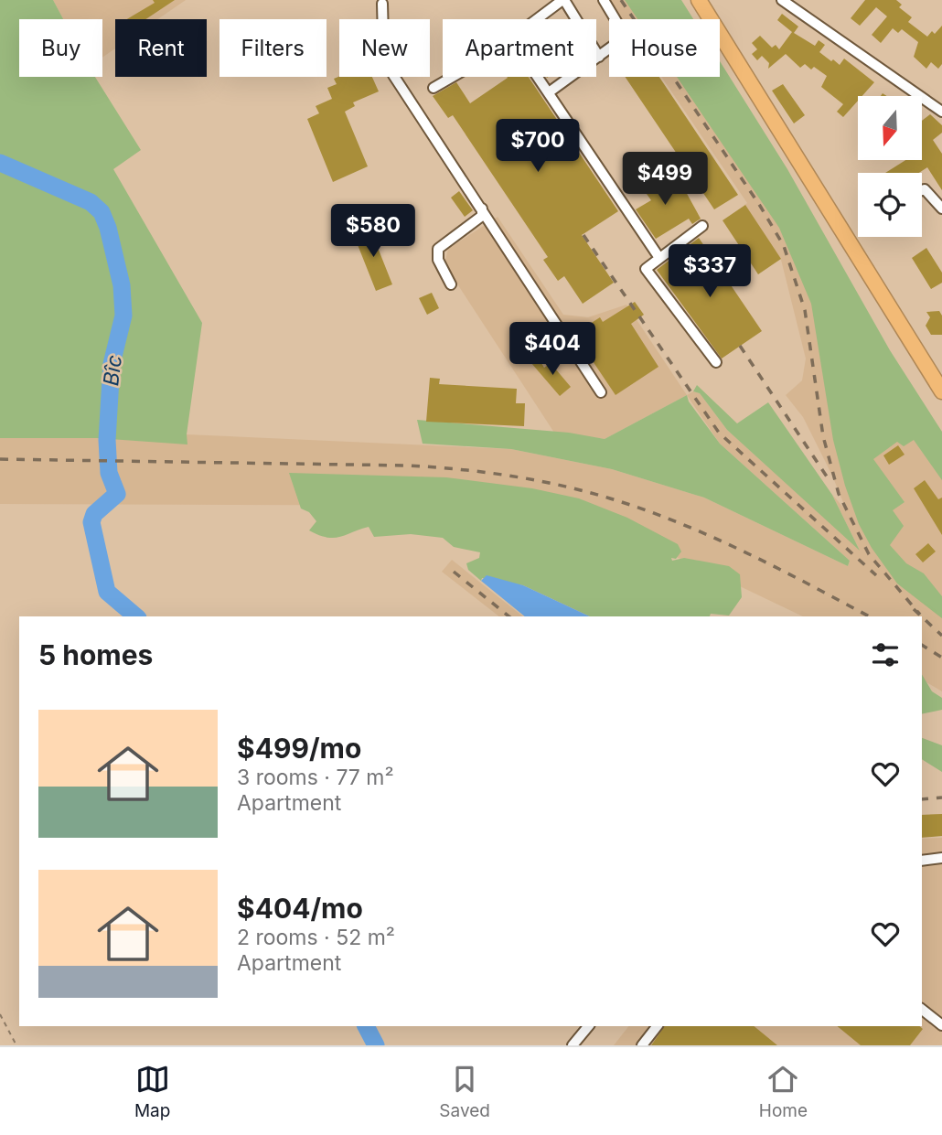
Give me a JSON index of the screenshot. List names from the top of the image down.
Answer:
{
  "water": ["Bîc"],
  "north": "bottom",
  "page": {
    "chip": [
      "Buy",
      "Rent",
      "Filters",
      "New",
      "Apartment",
      "House"
    ],
    "price": [
      "$700",
      "$499",
      "$580",
      "$337",
      "$404"
    ],
    "heading": "5 homes",
    "list": [
      {
        "name": "$499/mo",
        "note": "3 rooms · 77 m² · Apartment"
      },
      {
        "name": "$404/mo",
        "note": "2 rooms · 52 m² · Apartment"
      }
    ],
    "tabs": ["Map", "Saved", "Home"]
  }
}
